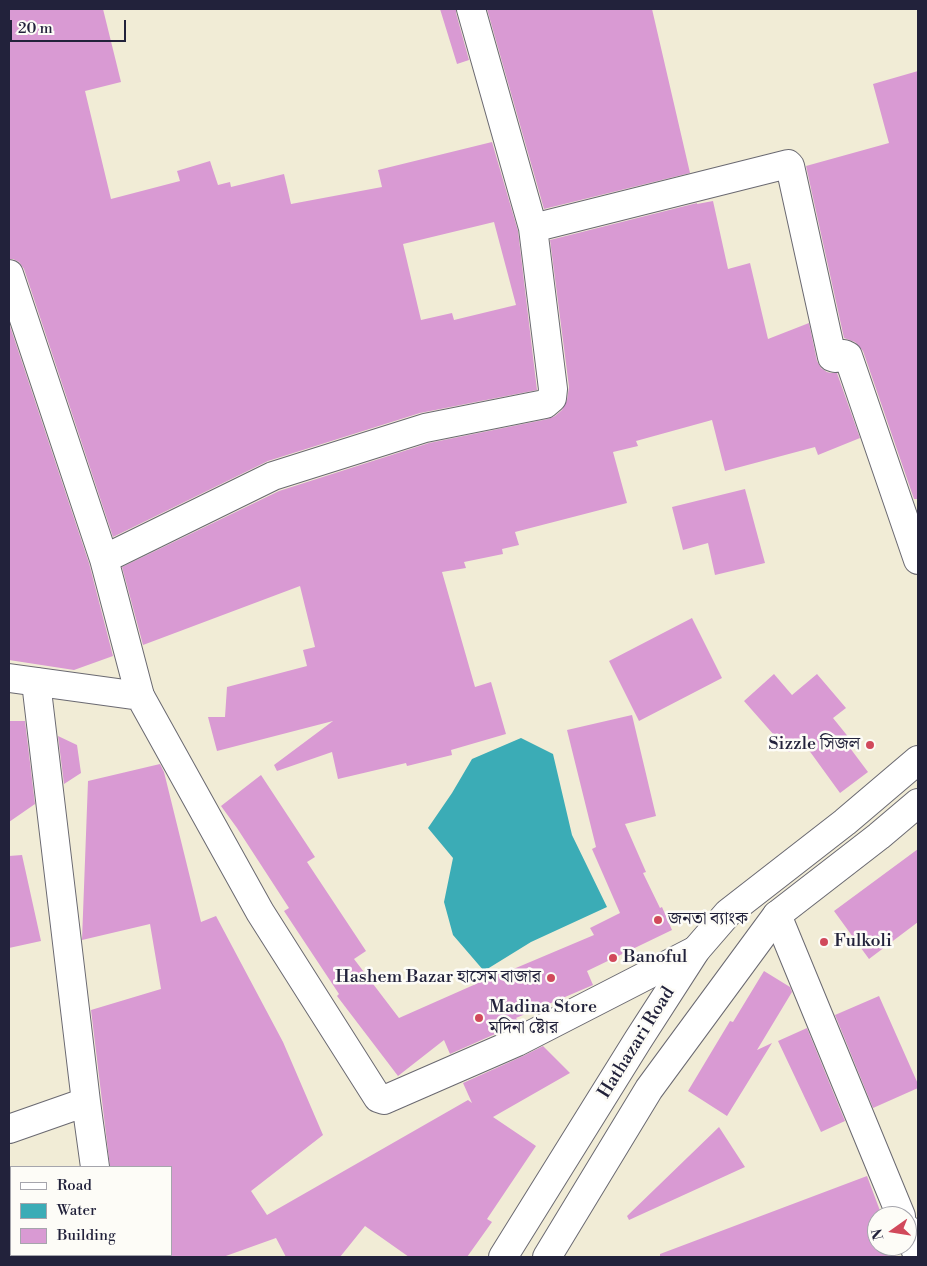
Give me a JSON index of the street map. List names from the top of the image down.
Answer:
{
  "streets": {
    "main road": ["Hathazari Road"]
  },
  "places": [
    "Sizzle সিজল",
    "জনতা ব্যাংক",
    "Fulkoli",
    "Banoful",
    "Hashem Bazar হাসেম বাজার",
    "Madina Store মদিনা ষ্টোর"
  ],
  "legend": ["Road", "Water", "Building"],
  "scale_bar": "20 m",
  "north": "left"
}
